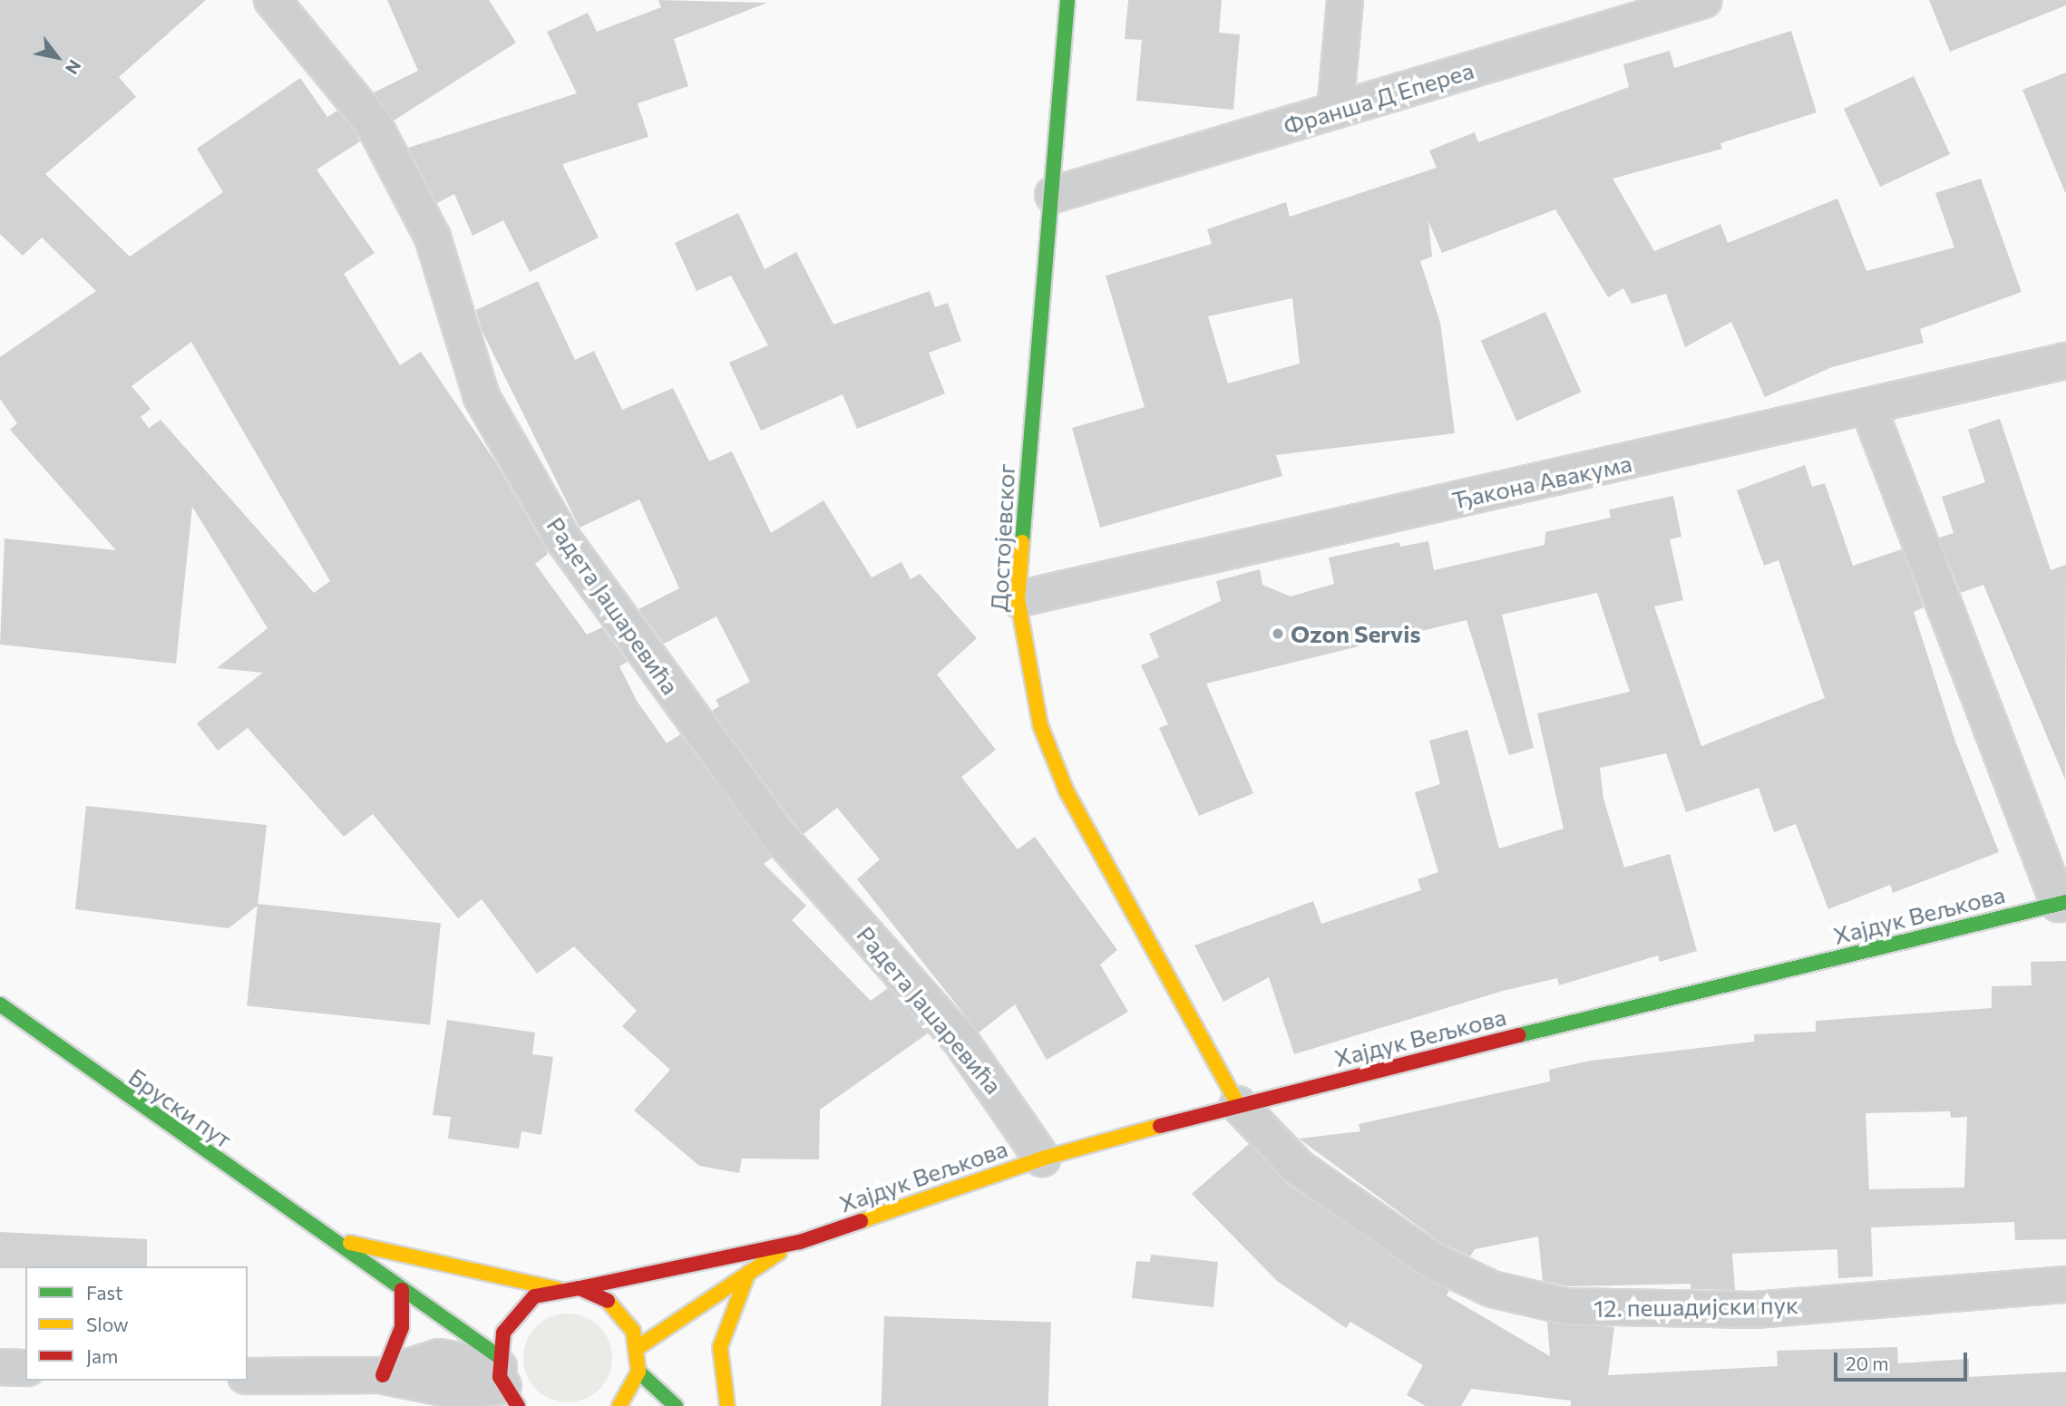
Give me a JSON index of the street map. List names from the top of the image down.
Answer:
{
  "streets": {
    "street": [
      "Франша Д Епереа",
      "Ђакона Авакума",
      "Достојевског",
      "Радета Јашаревића",
      "Хајдук Вељкова",
      "Бруски пут",
      "12. пешадијски пук"
    ]
  },
  "crossings": [
    ["Франша Д Епереа", "Достојевског"],
    ["Ђакона Авакума", "Достојевског"],
    ["Достојевског", "Хајдук Вељкова"],
    ["Достојевског", "12. пешадијски пук"],
    ["Радета Јашаревића", "Хајдук Вељкова"],
    ["Хајдук Вељкова", "12. пешадијски пук"]
  ],
  "places": ["Ozon Servis"],
  "legend": ["Fast", "Slow", "Jam"],
  "scale_bar": "20 m",
  "north": "bottom right"
}
